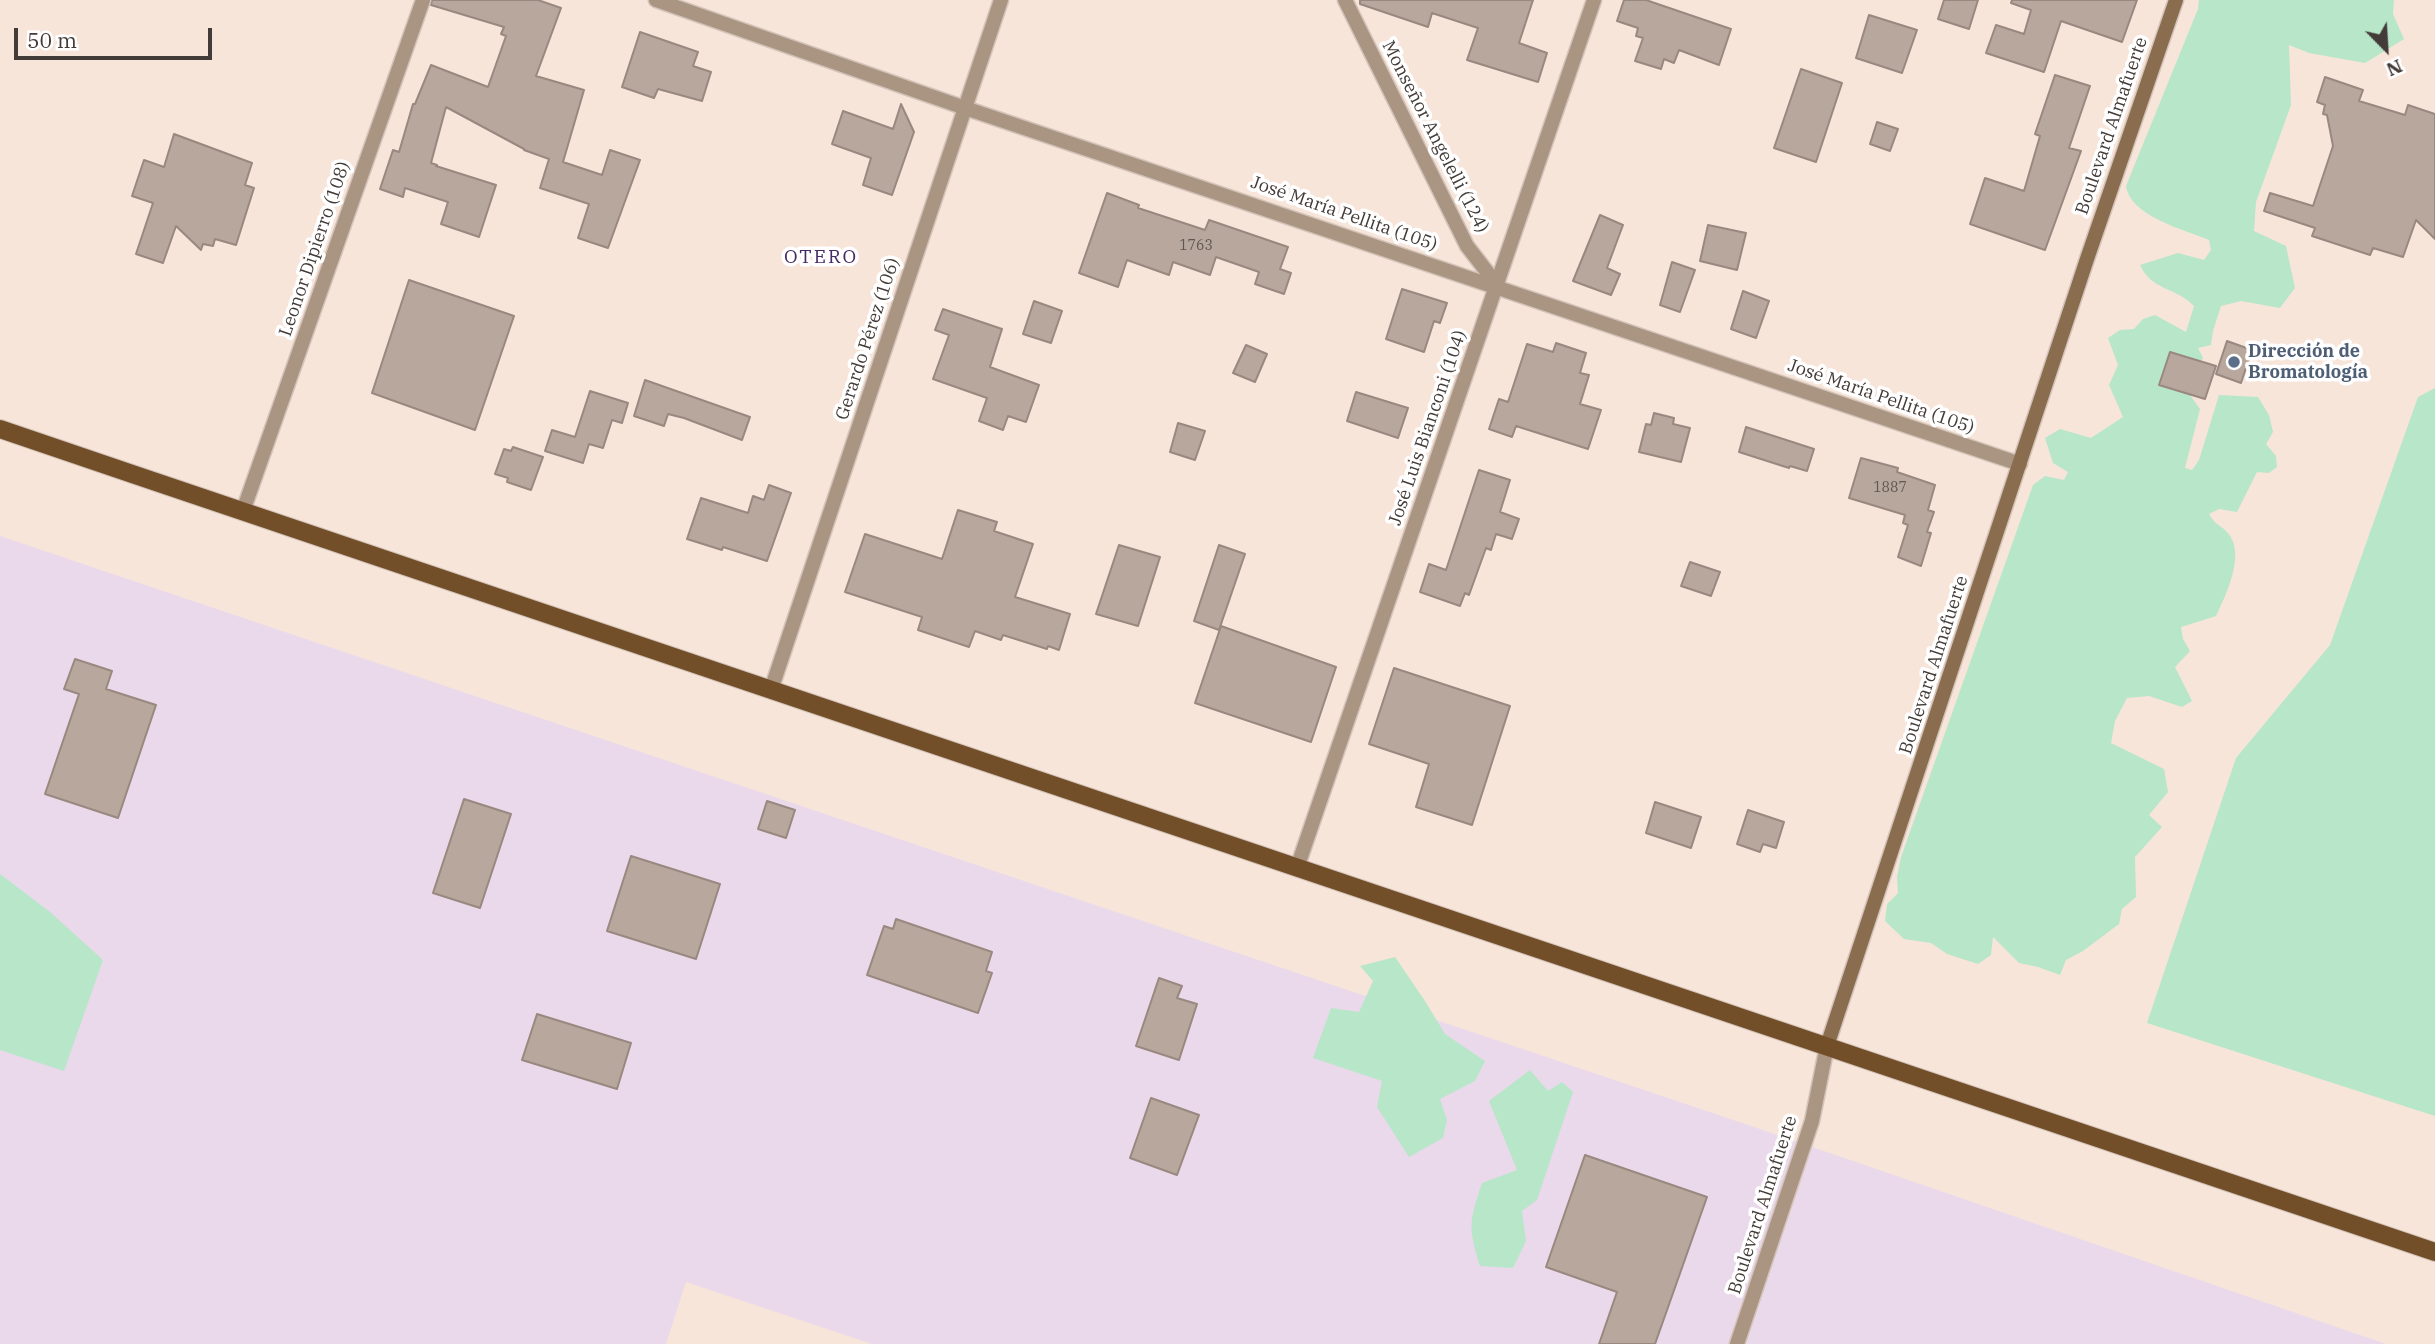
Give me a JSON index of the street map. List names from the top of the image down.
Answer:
{
  "streets": {
    "main road": ["Boulevard Almafuerte"],
    "street": [
      "Monseñor Angelelli (124)",
      "José María Pellita (105)",
      "Leonor Dipierro (108)",
      "Gerardo Pérez (106)",
      "José Luis Bianconi (104)"
    ]
  },
  "crossings": [
    ["Boulevard Almafuerte", "José María Pellita (105)"],
    ["Monseñor Angelelli (124)", "José María Pellita (105)"],
    ["Monseñor Angelelli (124)", "José Luis Bianconi (104)"],
    ["José María Pellita (105)", "Gerardo Pérez (106)"],
    ["José María Pellita (105)", "José Luis Bianconi (104)"]
  ],
  "districts": ["OTERO"],
  "places": ["Dirección de Bromatología"],
  "house_numbers": ["1763", "1887"],
  "scale_bar": "50 m",
  "north": "bottom right"
}
